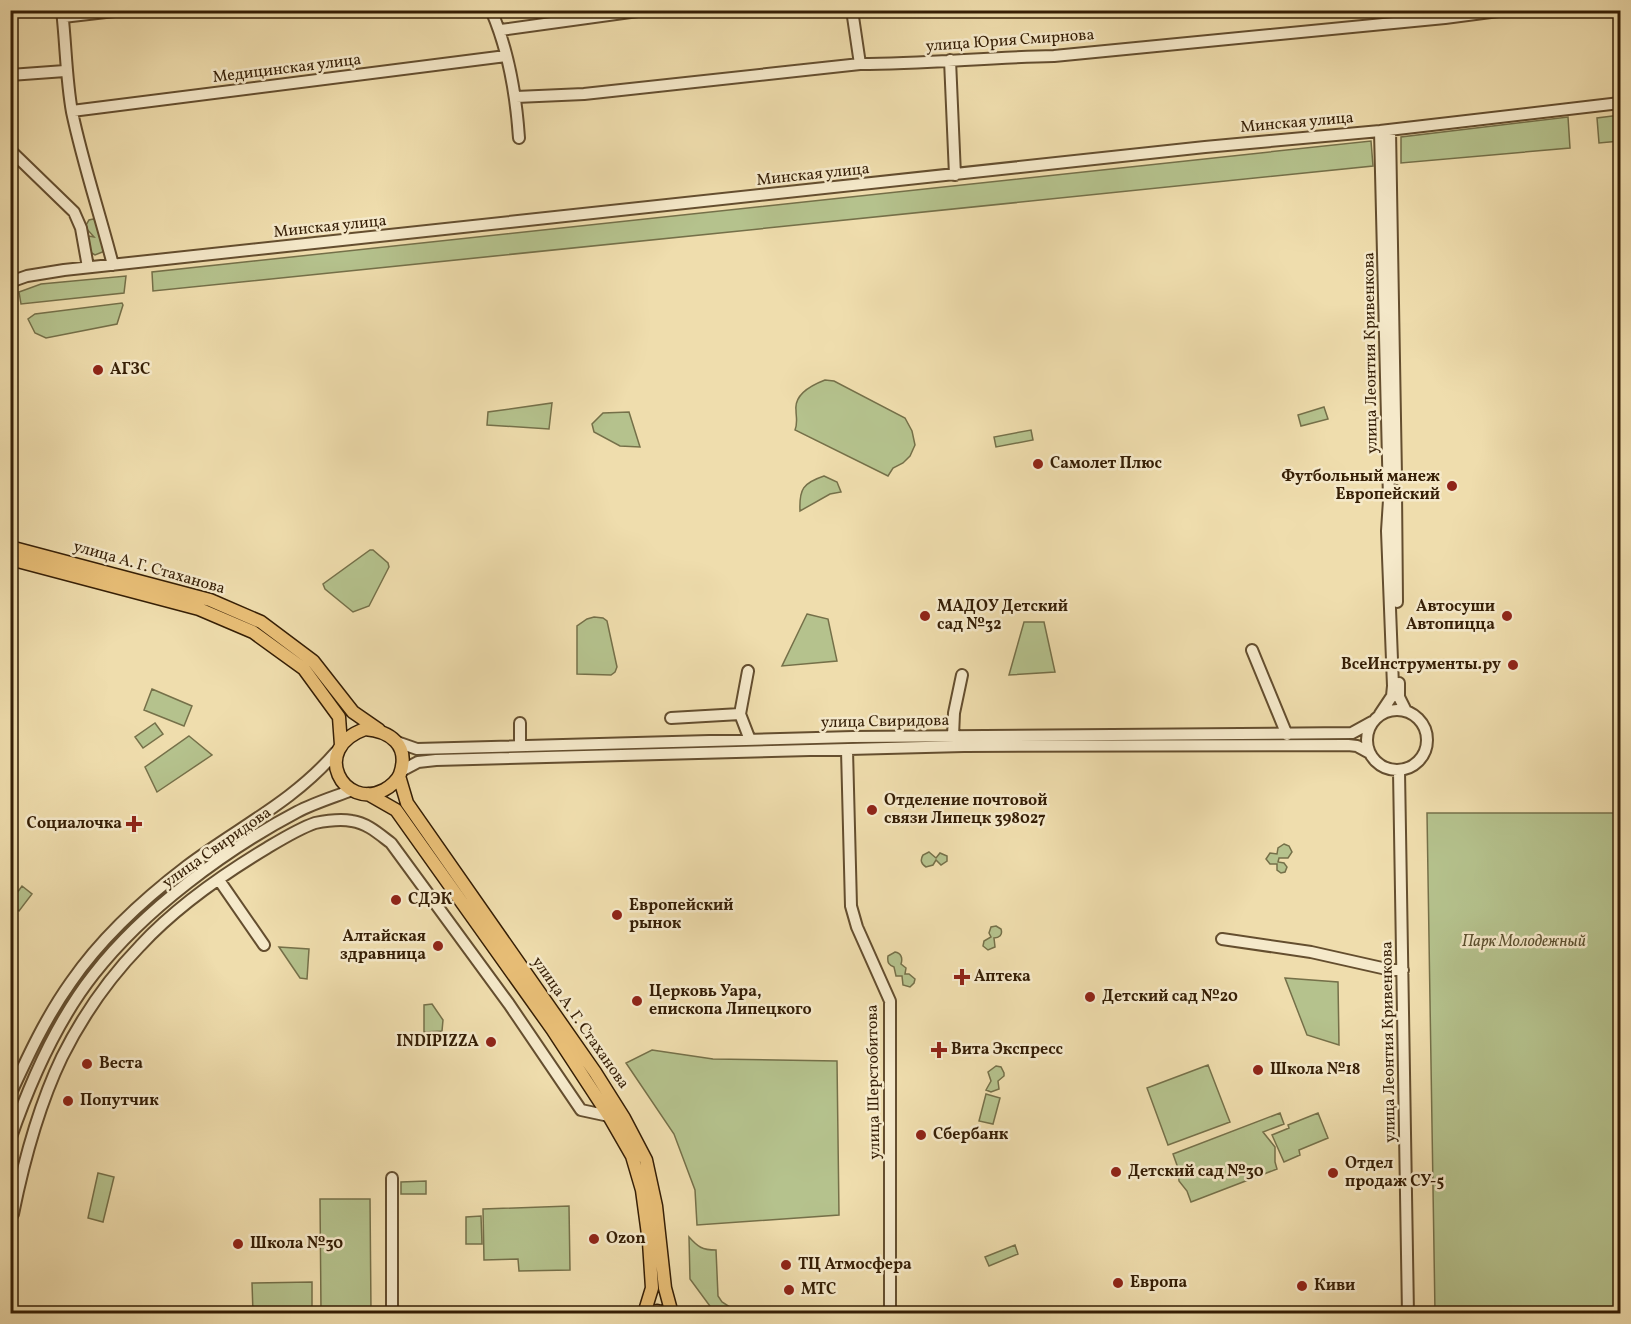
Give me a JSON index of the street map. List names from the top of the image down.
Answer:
{
  "streets": {
    "main road": ["улица А. Г. Стаханова"],
    "street": [
      "улица Юрия Смирнова",
      "Медицинская улица",
      "Минская улица",
      "улица Леонтия Кривенкова",
      "улица Свиридова",
      "улица Шерстобитова"
    ]
  },
  "crossings": [
    ["Минская улица", "улица Леонтия Кривенкова"],
    ["улица Леонтия Кривенкова", "улица Свиридова"],
    ["улица А. Г. Стаханова", "улица Свиридова"],
    ["улица Свиридова", "улица Шерстобитова"]
  ],
  "parks": ["Парк Молодежный"],
  "places": {
    "other": [
      "АГЗС",
      "Самолет Плюс",
      "Футбольный манеж Европейский",
      "МАДОУ Детский сад №32",
      "Автосуши Автопицца",
      "ВсеИнструменты.ру",
      "Отделение почтовой связи Липецк 398027",
      "СДЭК",
      "Европейский рынок",
      "Алтайская здравница",
      "Детский сад №20",
      "Церковь Уара, епископа Липецкого",
      "INDIPIZZA",
      "Веста",
      "Школа №18",
      "Попутчик",
      "Сбербанк",
      "Детский сад №30",
      "Отдел продаж СУ-5",
      "Ozon",
      "Школа №30",
      "ТЦ Атмосфера",
      "Европа",
      "Киви",
      "МТС"
    ],
    "health": ["Социалочка", "Аптека", "Вита Экспресс"]
  }
}
